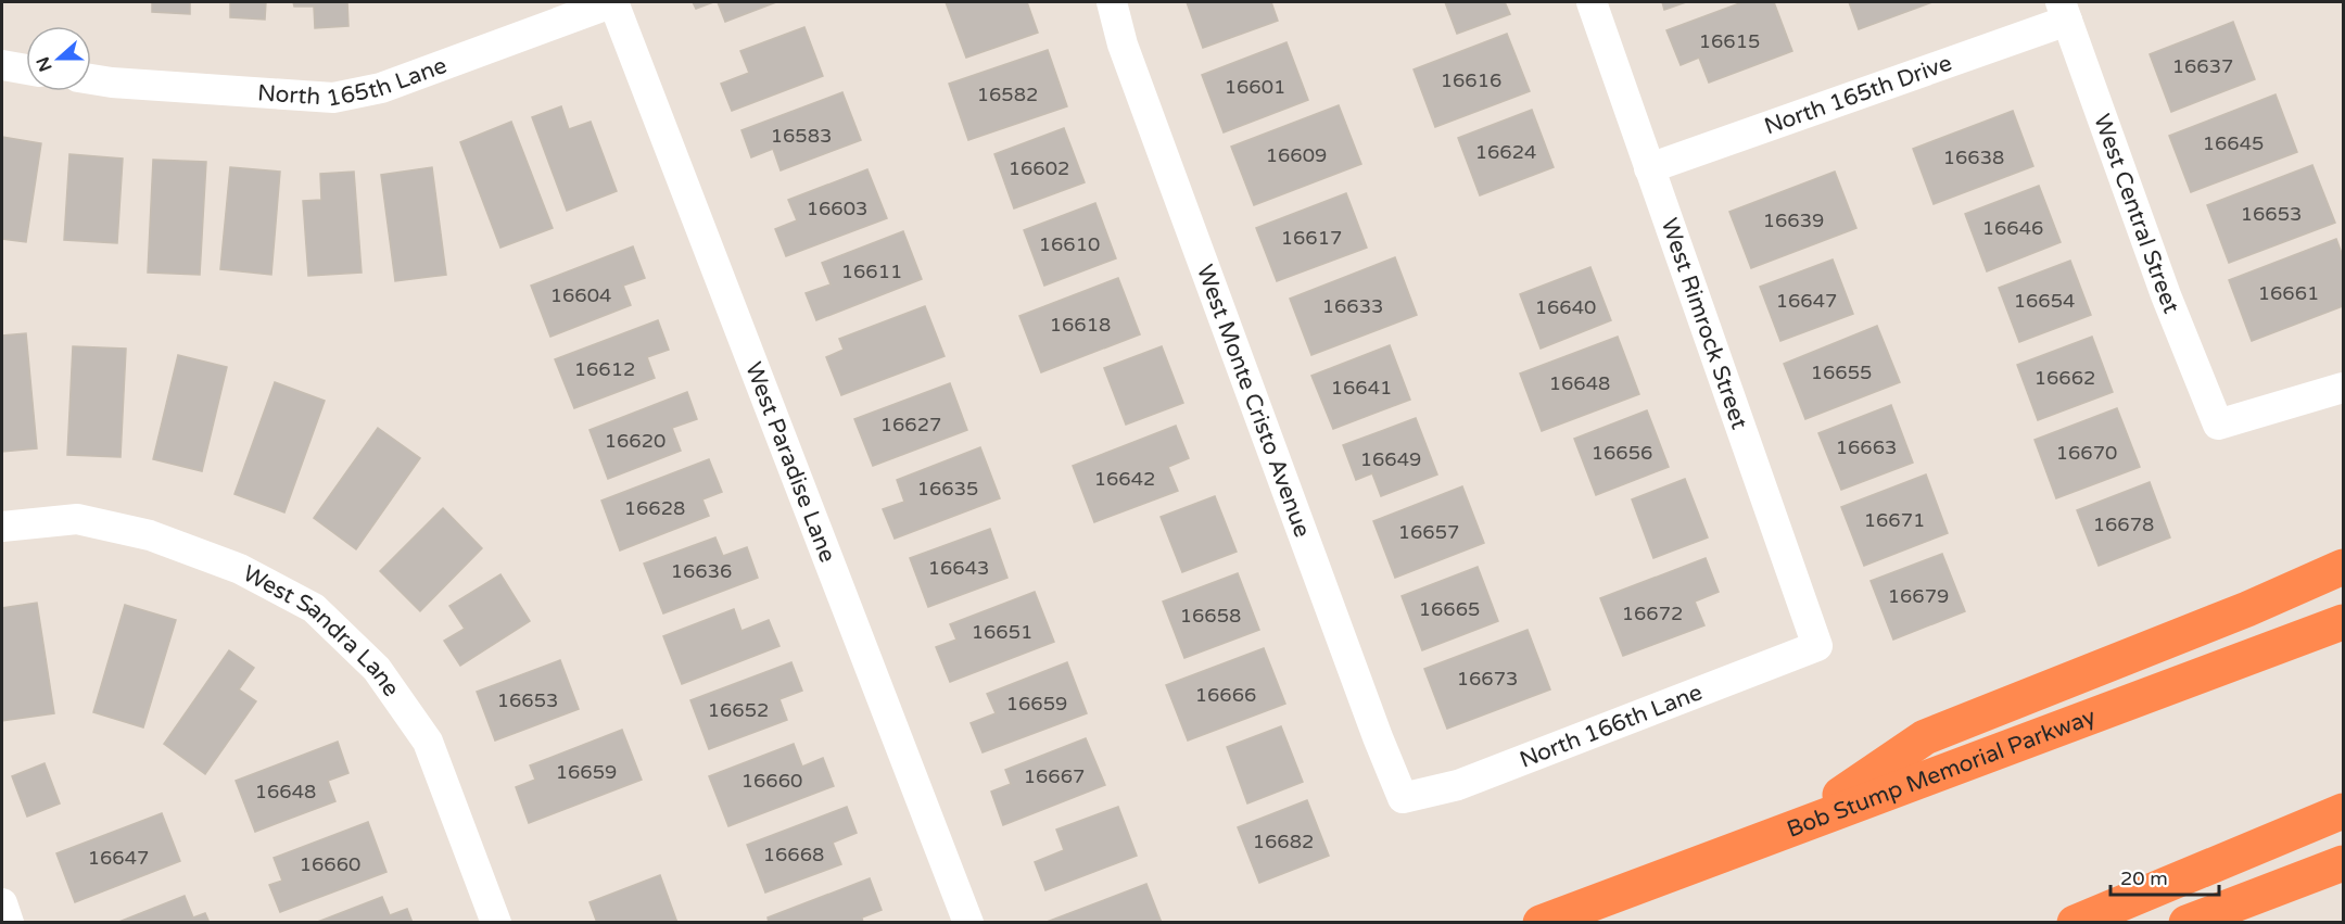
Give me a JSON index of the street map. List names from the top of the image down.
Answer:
{
  "streets": {
    "highway": ["Bob Stump Memorial Parkway"],
    "street": [
      "North 165th Lane",
      "North 165th Drive",
      "West Central Street",
      "West Rimrock Street",
      "West Monte Cristo Avenue",
      "West Paradise Lane",
      "West Sandra Lane",
      "North 166th Lane"
    ]
  },
  "crossings": [
    ["North 165th Lane", "West Paradise Lane"],
    ["North 165th Drive", "West Central Street"],
    ["North 165th Drive", "West Rimrock Street"],
    ["West Rimrock Street", "North 166th Lane"],
    ["West Monte Cristo Avenue", "North 166th Lane"]
  ],
  "house_numbers": [
    "16615",
    "16637",
    "16616",
    "16601",
    "16582",
    "16583",
    "16645",
    "16624",
    "16609",
    "16638",
    "16602",
    "16603",
    "16653",
    "16639",
    "16646",
    "16617",
    "16610",
    "16611",
    "16661",
    "16604",
    "16647",
    "16654",
    "16633",
    "16640",
    "16618",
    "16612",
    "16655",
    "16662",
    "16648",
    "16641",
    "16627",
    "16620",
    "16663",
    "16656",
    "16670",
    "16649",
    "16642",
    "16635",
    "16628",
    "16671",
    "16678",
    "16657",
    "16643",
    "16636",
    "16679",
    "16665",
    "16672",
    "16658",
    "16651",
    "16673",
    "16666",
    "16653",
    "16659",
    "16652",
    "16659",
    "16667",
    "16660",
    "16648",
    "16682",
    "16668",
    "16647",
    "16660"
  ],
  "scale_bar": "20 m",
  "north": "left"
}
